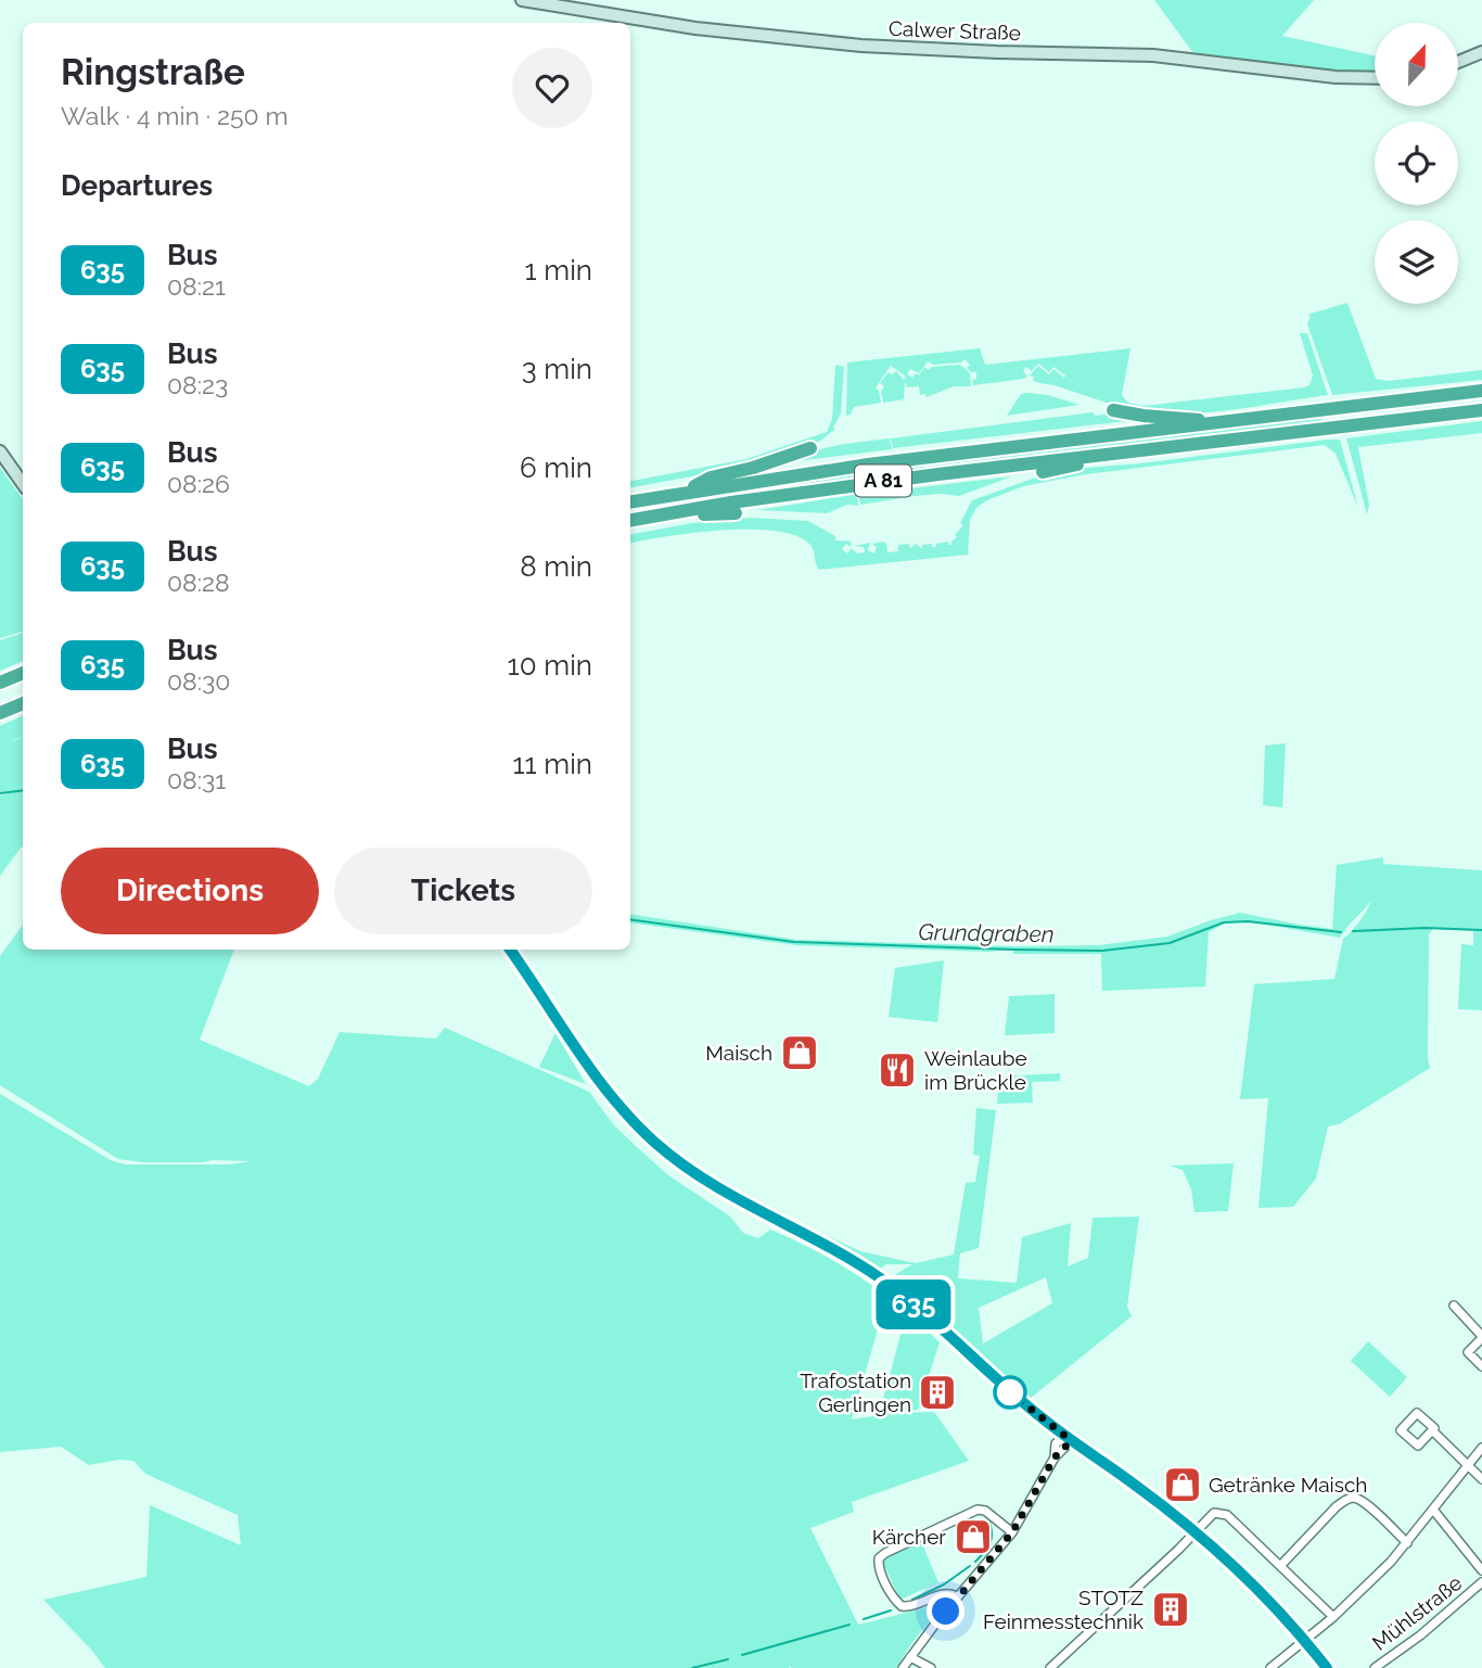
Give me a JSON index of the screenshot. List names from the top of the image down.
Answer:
{
  "streets": {
    "highway": ["A 81"],
    "main road": ["Calwer Straße"],
    "street": ["Mühlstraße"]
  },
  "water": ["Grundgraben"],
  "places": {
    "shop": ["Maisch", "Getränke Maisch", "Kärcher"],
    "restaurant": ["Weinlaube im Brückle"],
    "building": ["Trafostation Gerlingen", "STOTZ Feinmesstechnik"]
  },
  "lines": ["bus line 635"],
  "north": "top",
  "page": {
    "on_map": "635",
    "heading": [
      ["Ringstraße", "Walk · 4 min · 250 m"],
      "Departures"
    ],
    "list": [
      {
        "mark": "635",
        "name": "Bus",
        "note": "08:21",
        "value": "1 min"
      },
      {
        "mark": "635",
        "name": "Bus",
        "note": "08:23",
        "value": "3 min"
      },
      {
        "mark": "635",
        "name": "Bus",
        "note": "08:26",
        "value": "6 min"
      },
      {
        "mark": "635",
        "name": "Bus",
        "note": "08:28",
        "value": "8 min"
      },
      {
        "mark": "635",
        "name": "Bus",
        "note": "08:30",
        "value": "10 min"
      },
      {
        "mark": "635",
        "name": "Bus",
        "note": "08:31",
        "value": "11 min"
      }
    ],
    "buttons": ["Directions", "Tickets"]
  }
}
